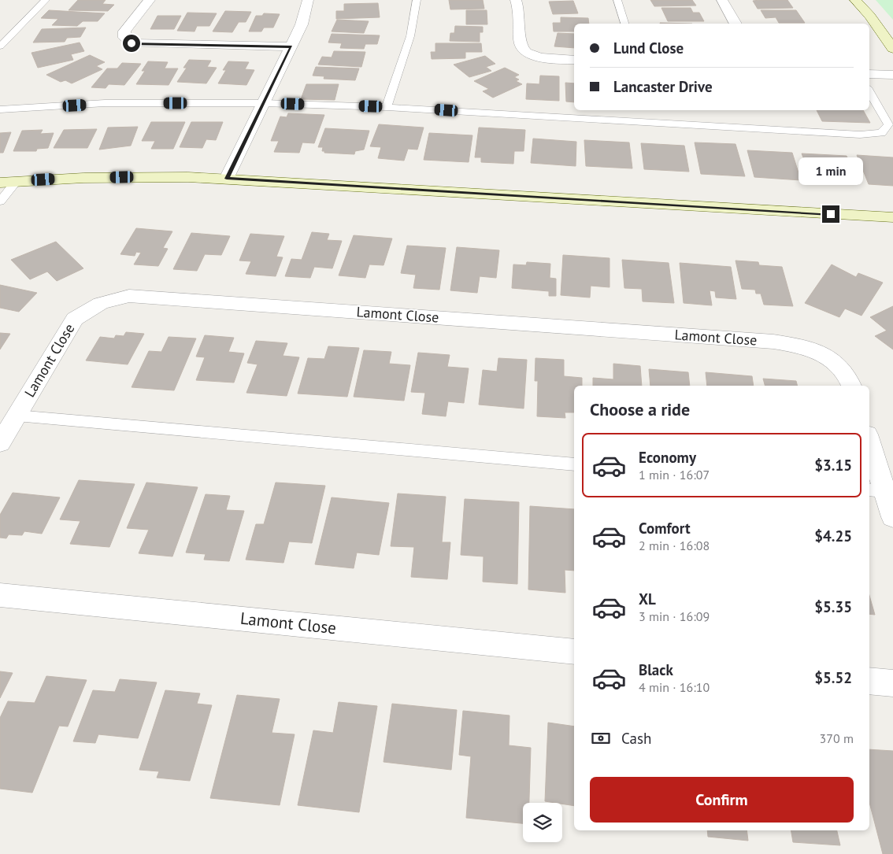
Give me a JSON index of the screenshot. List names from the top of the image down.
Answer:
{
  "streets": {
    "street": ["Lamont Close"]
  },
  "page": {
    "banner": ["Lund Close", "Lancaster Drive"],
    "bubble": "1 min",
    "heading": "Choose a ride",
    "list": [
      {
        "name": "Economy",
        "note": "1 min · 16:07",
        "value": "$3.15"
      },
      {
        "name": "Comfort",
        "note": "2 min · 16:08",
        "value": "$4.25"
      },
      {
        "name": "XL",
        "note": "3 min · 16:09",
        "value": "$5.35"
      },
      {
        "name": "Black",
        "note": "4 min · 16:10",
        "value": "$5.52"
      }
    ],
    "pay": ["Cash", "370 m"],
    "buttons": "Confirm"
  }
}
